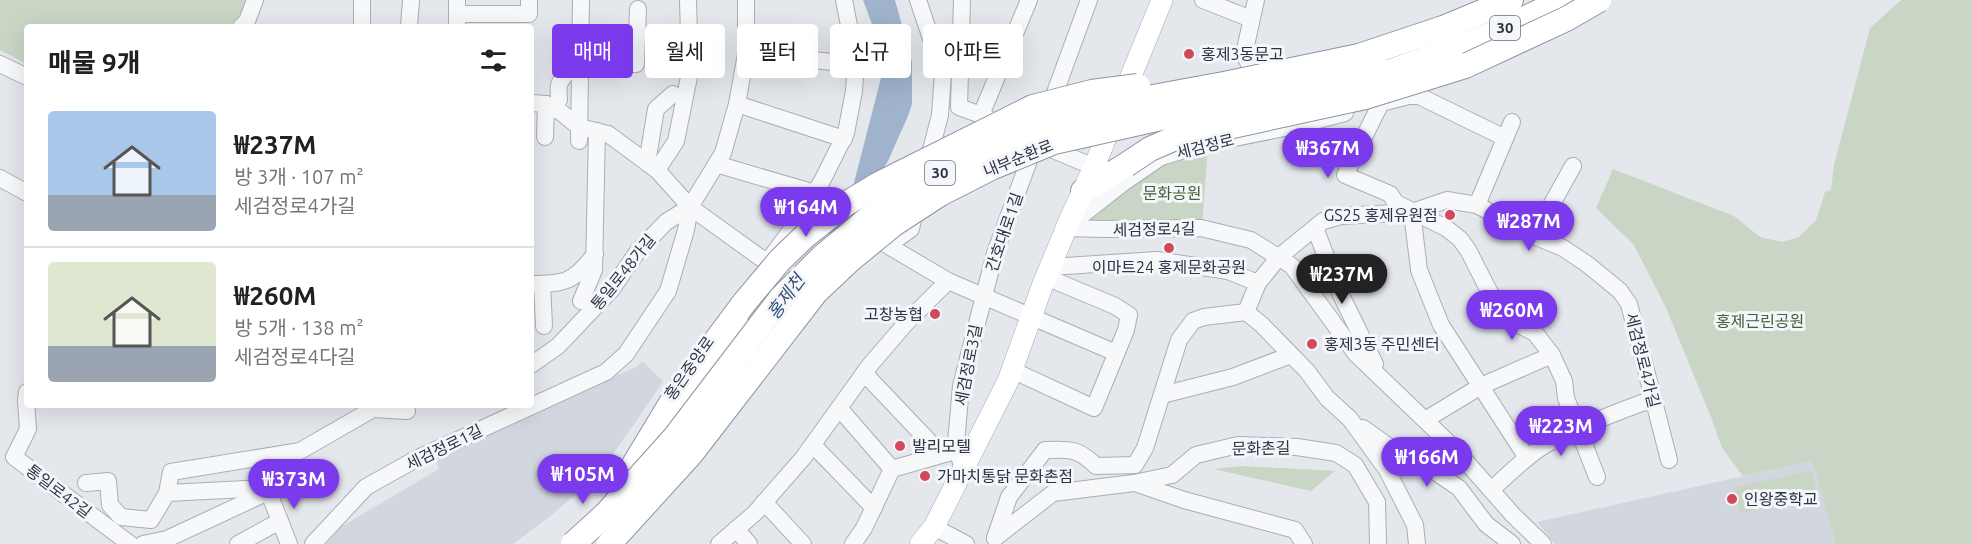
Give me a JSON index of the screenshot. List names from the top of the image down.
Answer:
{
  "streets": {
    "highway": ["30", "내부순환로"],
    "main road": ["세검정로"],
    "street": [
      "세검정로4길",
      "간호대로1길",
      "통일로48가길",
      "세검정로4가길",
      "세검정로3길",
      "홍은중앙로",
      "세검정로1길",
      "문화촌길",
      "통일로42길"
    ]
  },
  "crossings": [
    ["세검정로", "세검정로4길"],
    ["세검정로", "세검정로3길"],
    ["세검정로4길", "세검정로4가길"],
    ["간호대로1길", "세검정로3길"],
    ["통일로48가길", "세검정로1길"]
  ],
  "water": ["홍제천"],
  "parks": ["문화공원", "홍제근린공원"],
  "places": [
    "홍제3동문고",
    "GS25 홍제유원점",
    "이마트24 홍제문화공원",
    "고창농협",
    "홍제3동 주민센터",
    "발리모텔",
    "가마치통닭 문화촌점",
    "인왕중학교"
  ],
  "page": {
    "chip": [
      "매매",
      "월세",
      "필터",
      "신규",
      "아파트"
    ],
    "heading": "매물 9개",
    "list": [
      {
        "name": "₩237M",
        "note": "방 3개 · 107 m² · 세검정로4가길"
      },
      {
        "name": "₩260M",
        "note": "방 5개 · 138 m² · 세검정로4다길"
      }
    ],
    "price": [
      "₩367M",
      "₩164M",
      "₩287M",
      "₩237M",
      "₩260M",
      "₩223M",
      "₩166M",
      "₩105M",
      "₩373M"
    ]
  }
}
